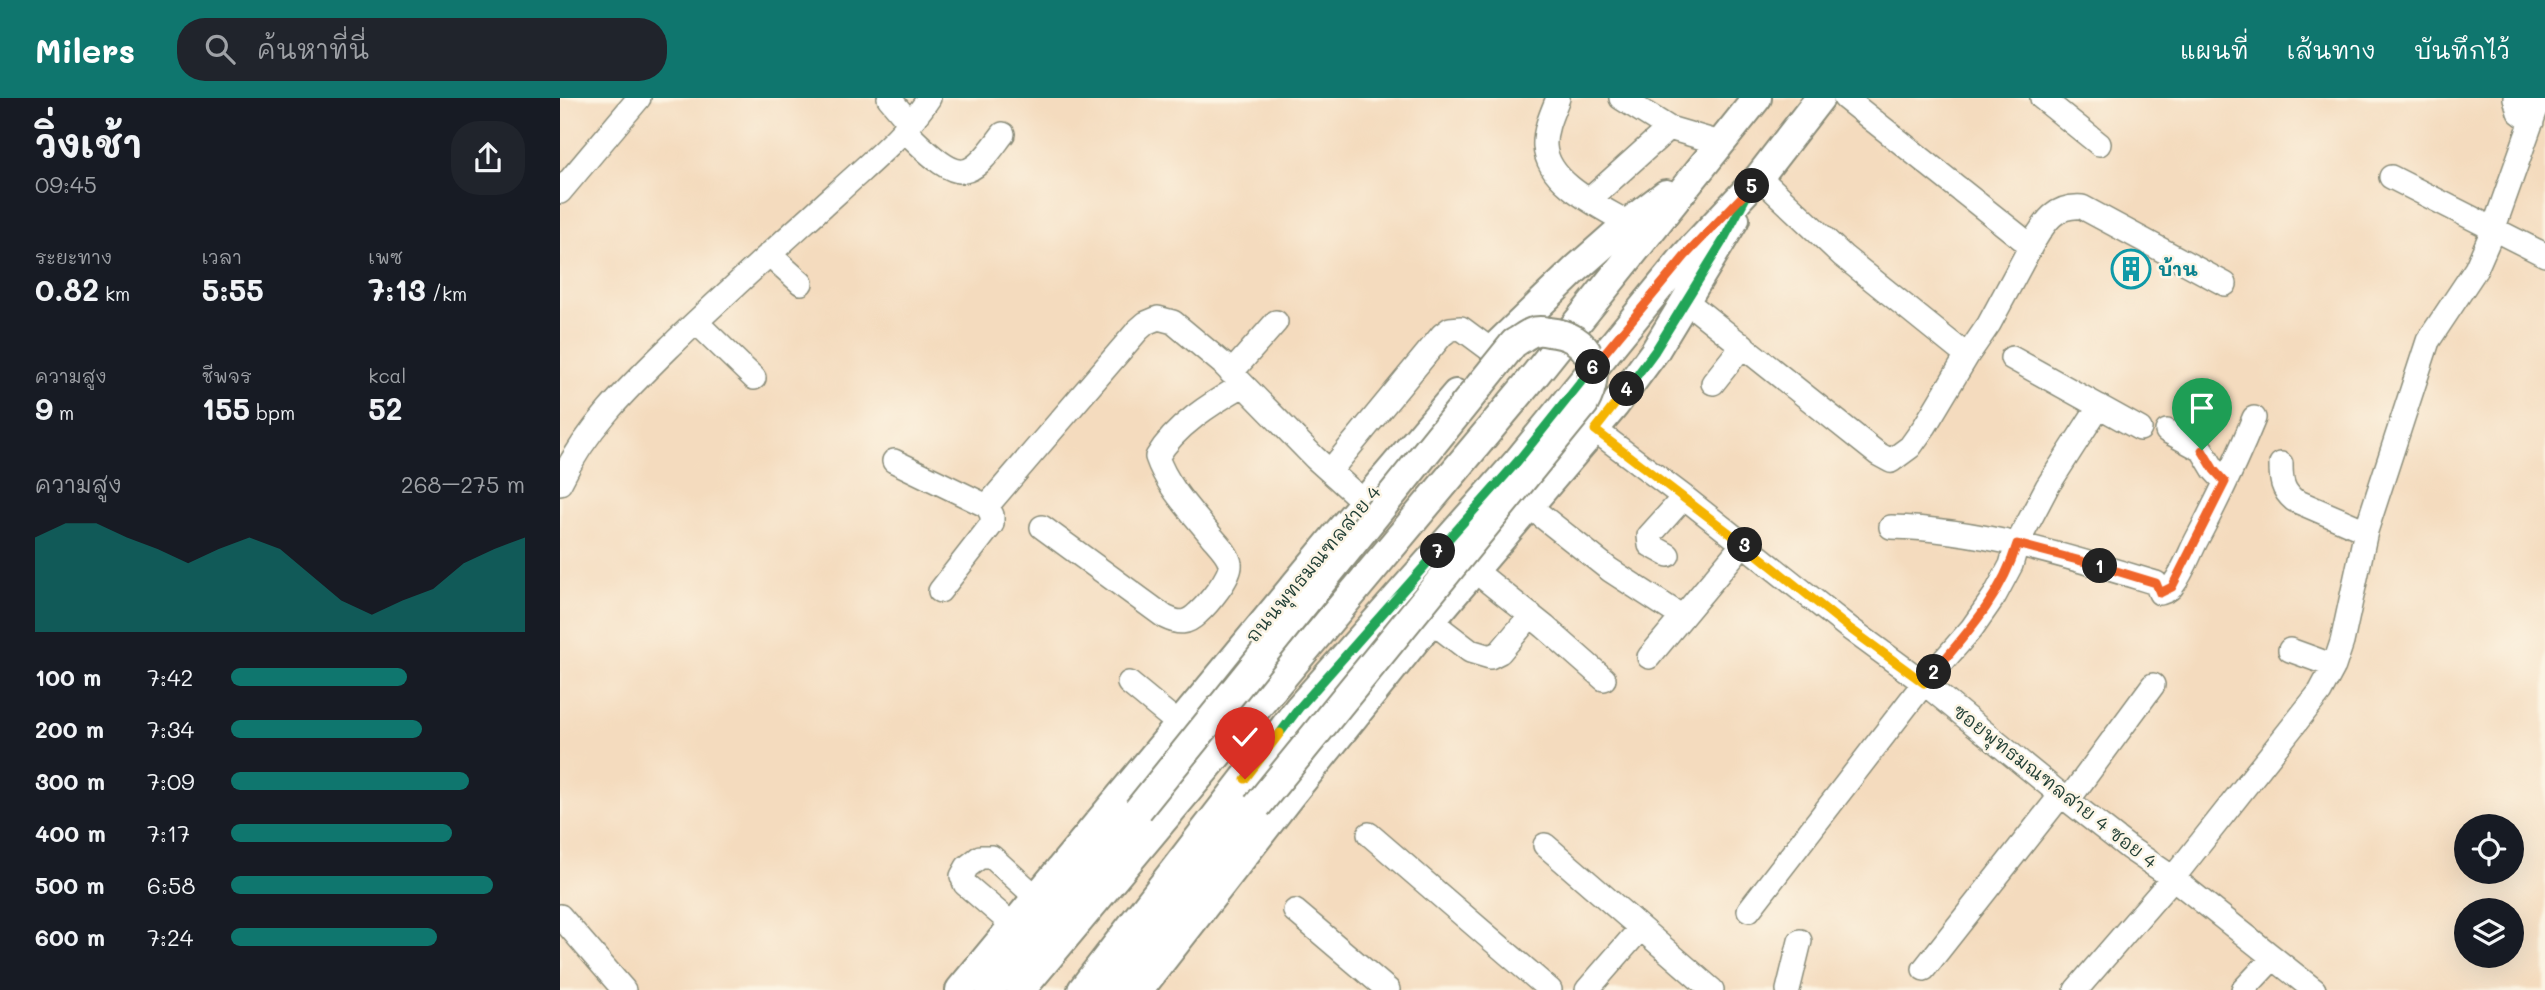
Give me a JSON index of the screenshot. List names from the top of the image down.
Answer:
{
  "streets": {
    "main road": ["ถนนพุทธมณฑลสาย 4"],
    "street": ["ซอยพุทธมณฑลสาย 4 ซอย 4"]
  },
  "places": {
    "building": ["บ้าน"]
  },
  "page": {
    "header": "Milers",
    "search": "ค้นหาที่นี่",
    "nav": ["แผนที่", "เส้นทาง", "บันทึกไว้"],
    "heading": ["วิ่งเช้า", "09:45"],
    "pins": [
      "5",
      "6",
      "4",
      "3",
      "7",
      "1",
      "2"
    ],
    "stats": [
      ["ระยะทาง", "0.82 km"],
      ["เวลา", "5:55"],
      ["เพซ", "7:13 /km"],
      ["ความสูง", "9 m"],
      ["ชีพจร", "155 bpm"],
      ["kcal", "52"]
    ],
    "chart": ["ความสูง", "268–275 m"],
    "list": [
      {
        "name": "100 m",
        "note": "7:42"
      },
      {
        "name": "200 m",
        "note": "7:34"
      },
      {
        "name": "300 m",
        "note": "7:09"
      },
      {
        "name": "400 m",
        "note": "7:17"
      },
      {
        "name": "500 m",
        "note": "6:58"
      },
      {
        "name": "600 m",
        "note": "7:24"
      }
    ]
  }
}
